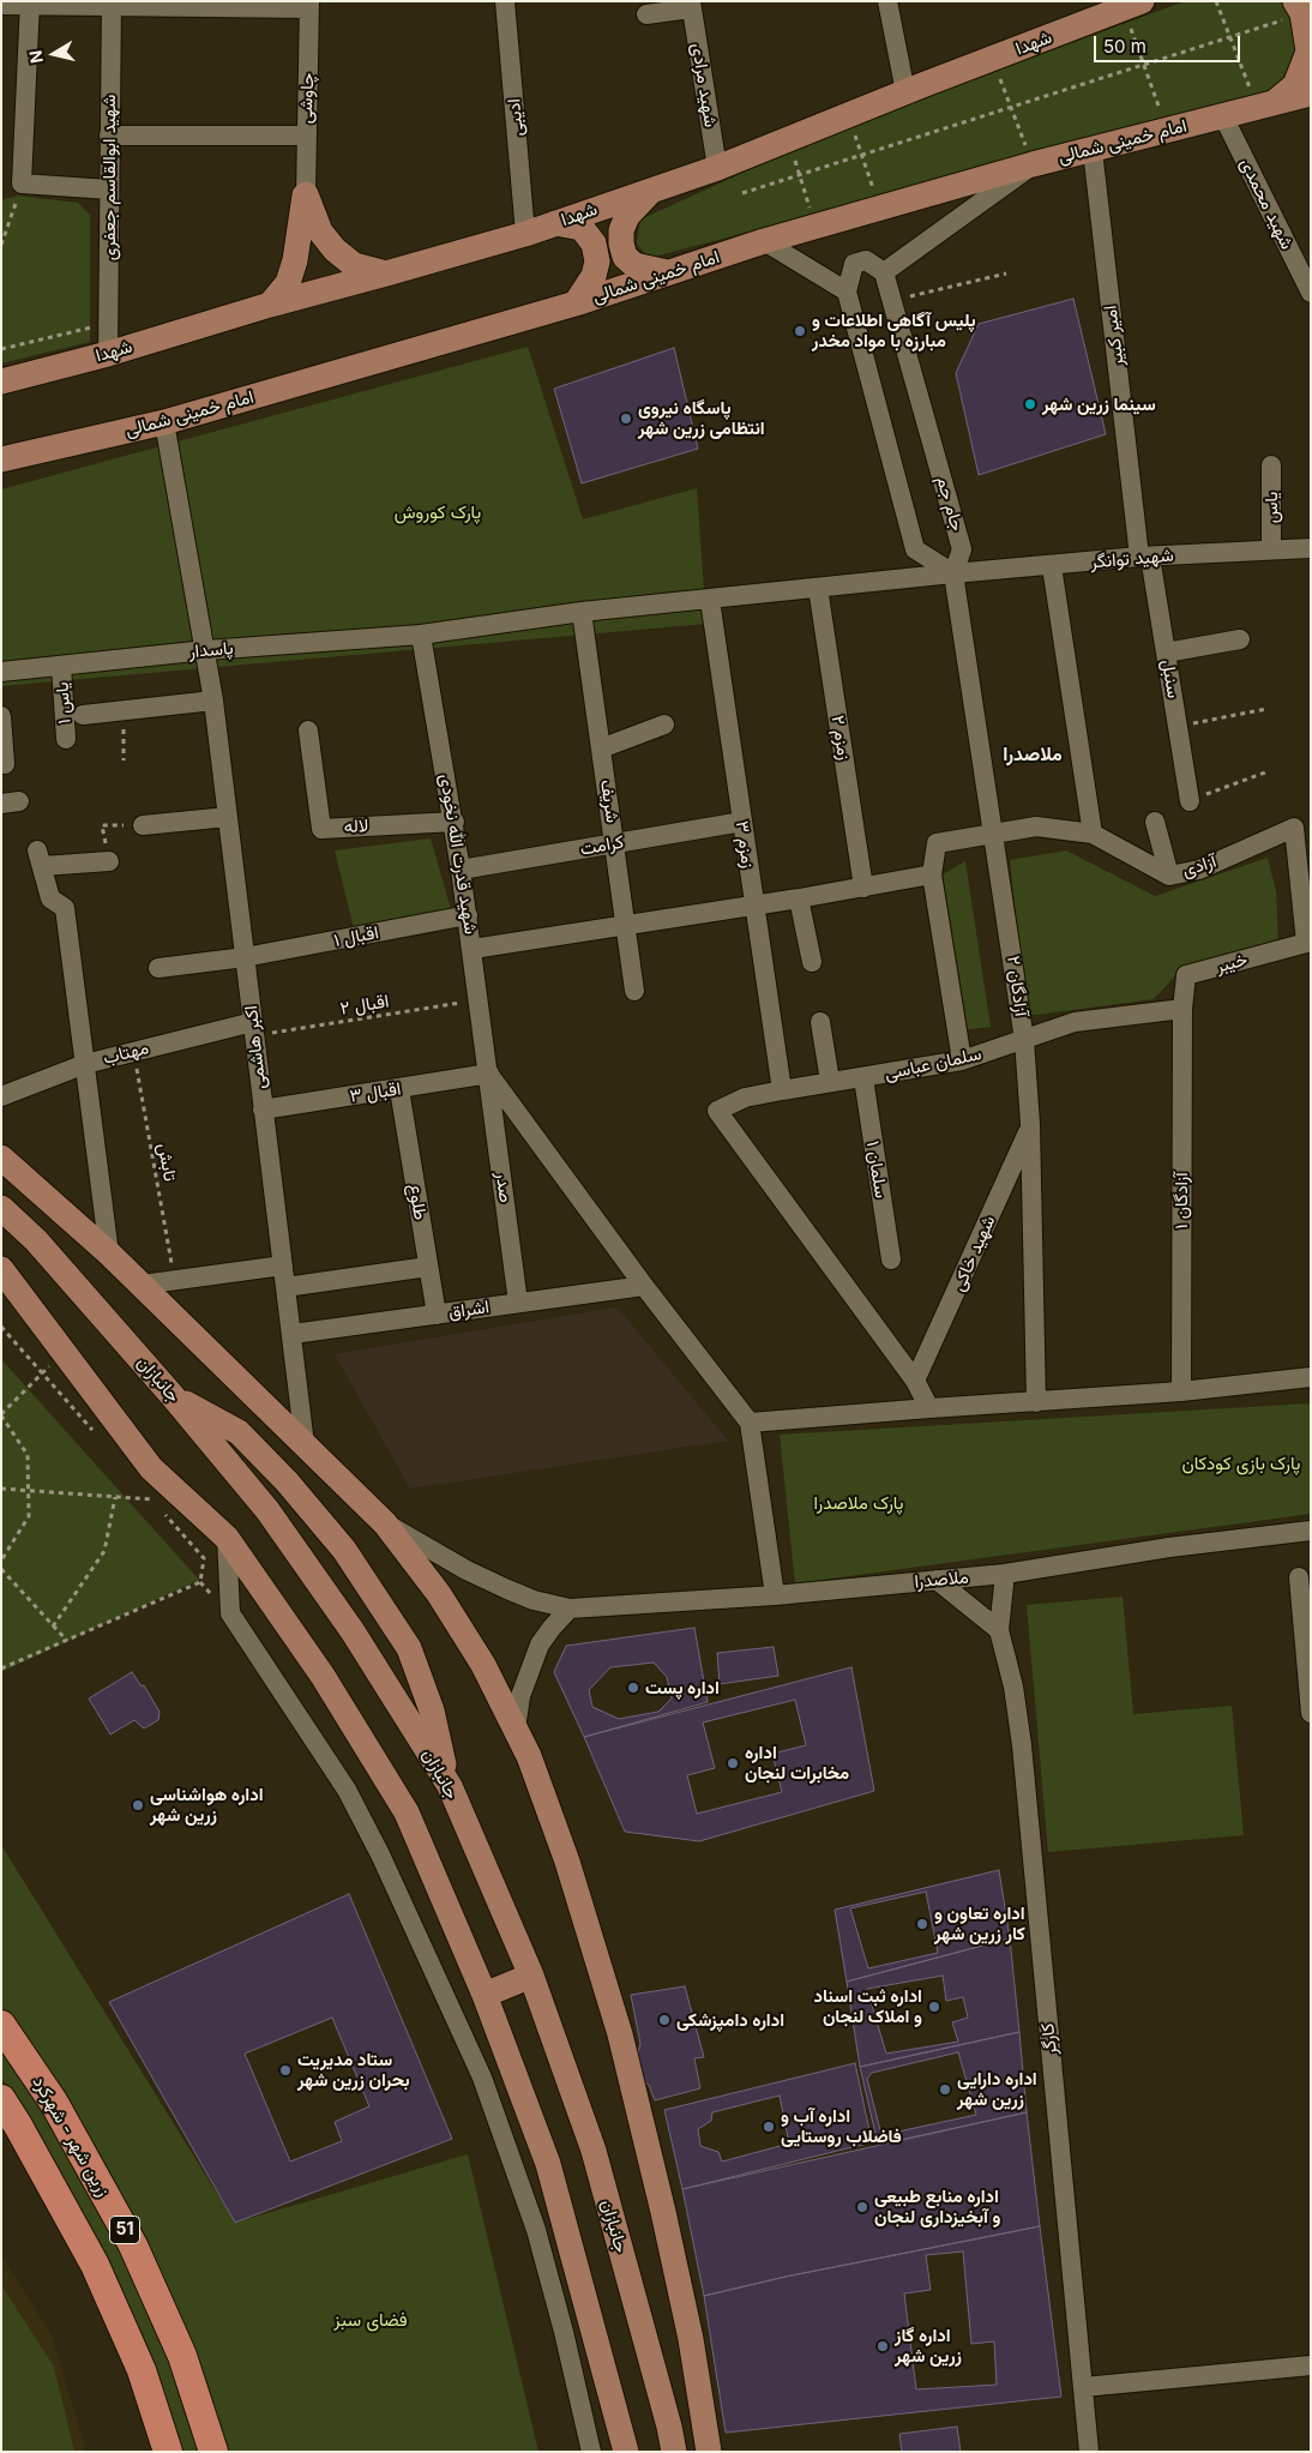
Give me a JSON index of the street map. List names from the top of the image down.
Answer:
{
  "streets": {
    "highway": ["زرین شهر - شهرکرد", "51"],
    "main road": ["شهدا", "امام خمینی شمالی", "جانبازان"],
    "street": [
      "شهید مرادی",
      "چاوشی",
      "ادیبی",
      "شهید ابوالقاسم جعفری",
      "شهید محمدی",
      "امیر کبیر",
      "جام جم",
      "یاس",
      "شهید توانگر",
      "پاسدار",
      "سنبل",
      "یاس ۱",
      "زمزم ۲",
      "شریف",
      "لاله",
      "زمزم ۳",
      "کرامت",
      "شهید قدرت الله نخودی",
      "آزادی",
      "اقبال ۱",
      "خیبر",
      "آزادگان ۲",
      "اکبر هاشمی",
      "مهتاب",
      "سلمان عباسی",
      "اقبال ۳",
      "سلمان ۱",
      "صدر",
      "آزادگان ۱",
      "طلوع",
      "شهید خاکی",
      "اشراق",
      "ملاصدرا",
      "کارگر"
    ],
    "path": ["اقبال ۲", "تابش"]
  },
  "crossings": [
    ["شهدا", "شهید مرادی"],
    ["شهدا", "ادیبی"],
    ["شهدا", "شهید ابوالقاسم جعفری"],
    ["امام خمینی شمالی", "شهید محمدی"],
    ["امام خمینی شمالی", "امیر کبیر"],
    ["امام خمینی شمالی", "اکبر هاشمی"],
    ["امیر کبیر", "شهید توانگر"],
    ["امیر کبیر", "سنبل"],
    ["جام جم", "شهید توانگر"],
    ["جام جم", "آزادگان ۲"],
    ["یاس", "شهید توانگر"],
    ["شهید توانگر", "پاسدار"],
    ["شهید توانگر", "سنبل"],
    ["شهید توانگر", "زمزم ۲"],
    ["شهید توانگر", "زمزم ۳"],
    ["شهید توانگر", "آزادگان ۲"],
    ["پاسدار", "یاس ۱"],
    ["پاسدار", "شریف"],
    ["پاسدار", "زمزم ۳"],
    ["پاسدار", "شهید قدرت الله نخودی"],
    ["پاسدار", "اکبر هاشمی"],
    ["شریف", "کرامت"],
    ["لاله", "شهید قدرت الله نخودی"],
    ["زمزم ۳", "کرامت"],
    ["زمزم ۳", "سلمان عباسی"],
    ["کرامت", "شهید قدرت الله نخودی"],
    ["شهید قدرت الله نخودی", "اقبال ۱"],
    ["شهید قدرت الله نخودی", "اقبال ۲"],
    ["شهید قدرت الله نخودی", "اقبال ۳"],
    ["شهید قدرت الله نخودی", "صدر"],
    ["آزادی", "خیبر"],
    ["آزادی", "آزادگان ۲"],
    ["اقبال ۱", "اکبر هاشمی"],
    ["خیبر", "سلمان عباسی"],
    ["خیبر", "آزادگان ۱"],
    ["آزادگان ۲", "سلمان عباسی"],
    ["آزادگان ۲", "شهید خاکی"],
    ["اقبال ۲", "اکبر هاشمی"],
    ["اقبال ۲", "مهتاب"],
    ["اکبر هاشمی", "مهتاب"],
    ["اکبر هاشمی", "اقبال ۳"],
    ["اکبر هاشمی", "اشراق"],
    ["مهتاب", "تابش"],
    ["سلمان عباسی", "سلمان ۱"],
    ["سلمان عباسی", "آزادگان ۱"],
    ["سلمان عباسی", "شهید خاکی"],
    ["اقبال ۳", "صدر"],
    ["اقبال ۳", "طلوع"],
    ["صدر", "اشراق"],
    ["طلوع", "اشراق"],
    ["ملاصدرا", "کارگر"]
  ],
  "districts": ["ملاصدرا"],
  "parks": [
    "پارک کوروش",
    "پارک بازی کودکان",
    "پارک ملاصدرا",
    "فضای سبز"
  ],
  "places": [
    "پلیس آگاهی اطلاعات و مبارزه با مواد مخدر",
    "سینما زرین شهر",
    "پاسگاه نیروی انتظامی زرین شهر",
    "اداره پست",
    "اداره مخابرات لنجان",
    "اداره هواشناسی زرین شهر",
    "اداره تعاون و کار زرین شهر",
    "اداره ثبت اسناد و املاک لنجان",
    "اداره دامپزشکی",
    "ستاد مدیریت بحران زرین شهر",
    "اداره دارایی زرین شهر",
    "اداره آب و فاضلاب روستایی",
    "اداره منابع طبیعی و آبخیزداری لنجان",
    "اداره گاز زرین شهر"
  ],
  "scale_bar": "50 m",
  "north": "left"
}
